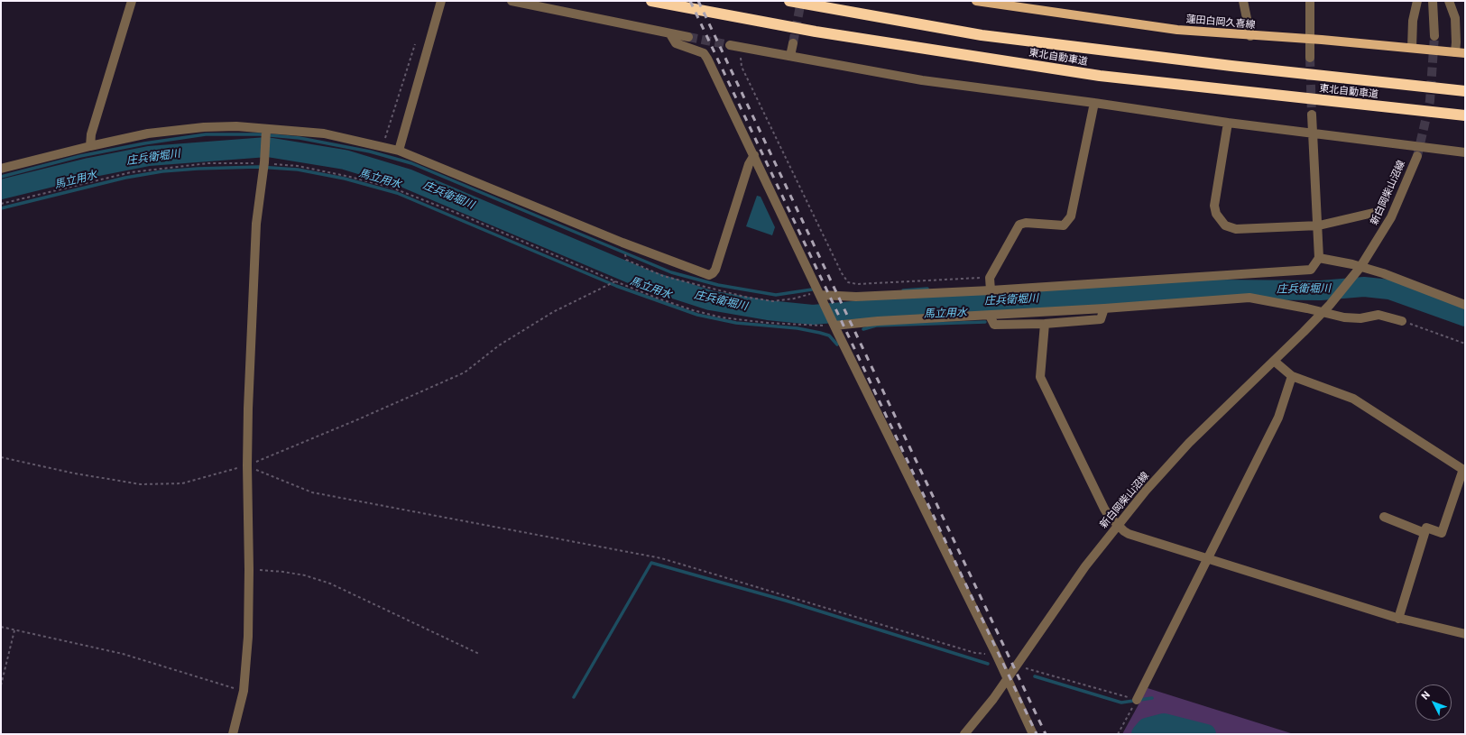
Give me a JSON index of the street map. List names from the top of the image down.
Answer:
{
  "streets": {
    "highway": ["東北自動車道"],
    "main road": ["蓮田白岡久喜線"],
    "street": ["新白岡柴山沼線"]
  },
  "water": ["庄兵衛堀川", "馬立用水"],
  "north": "top left"
}
